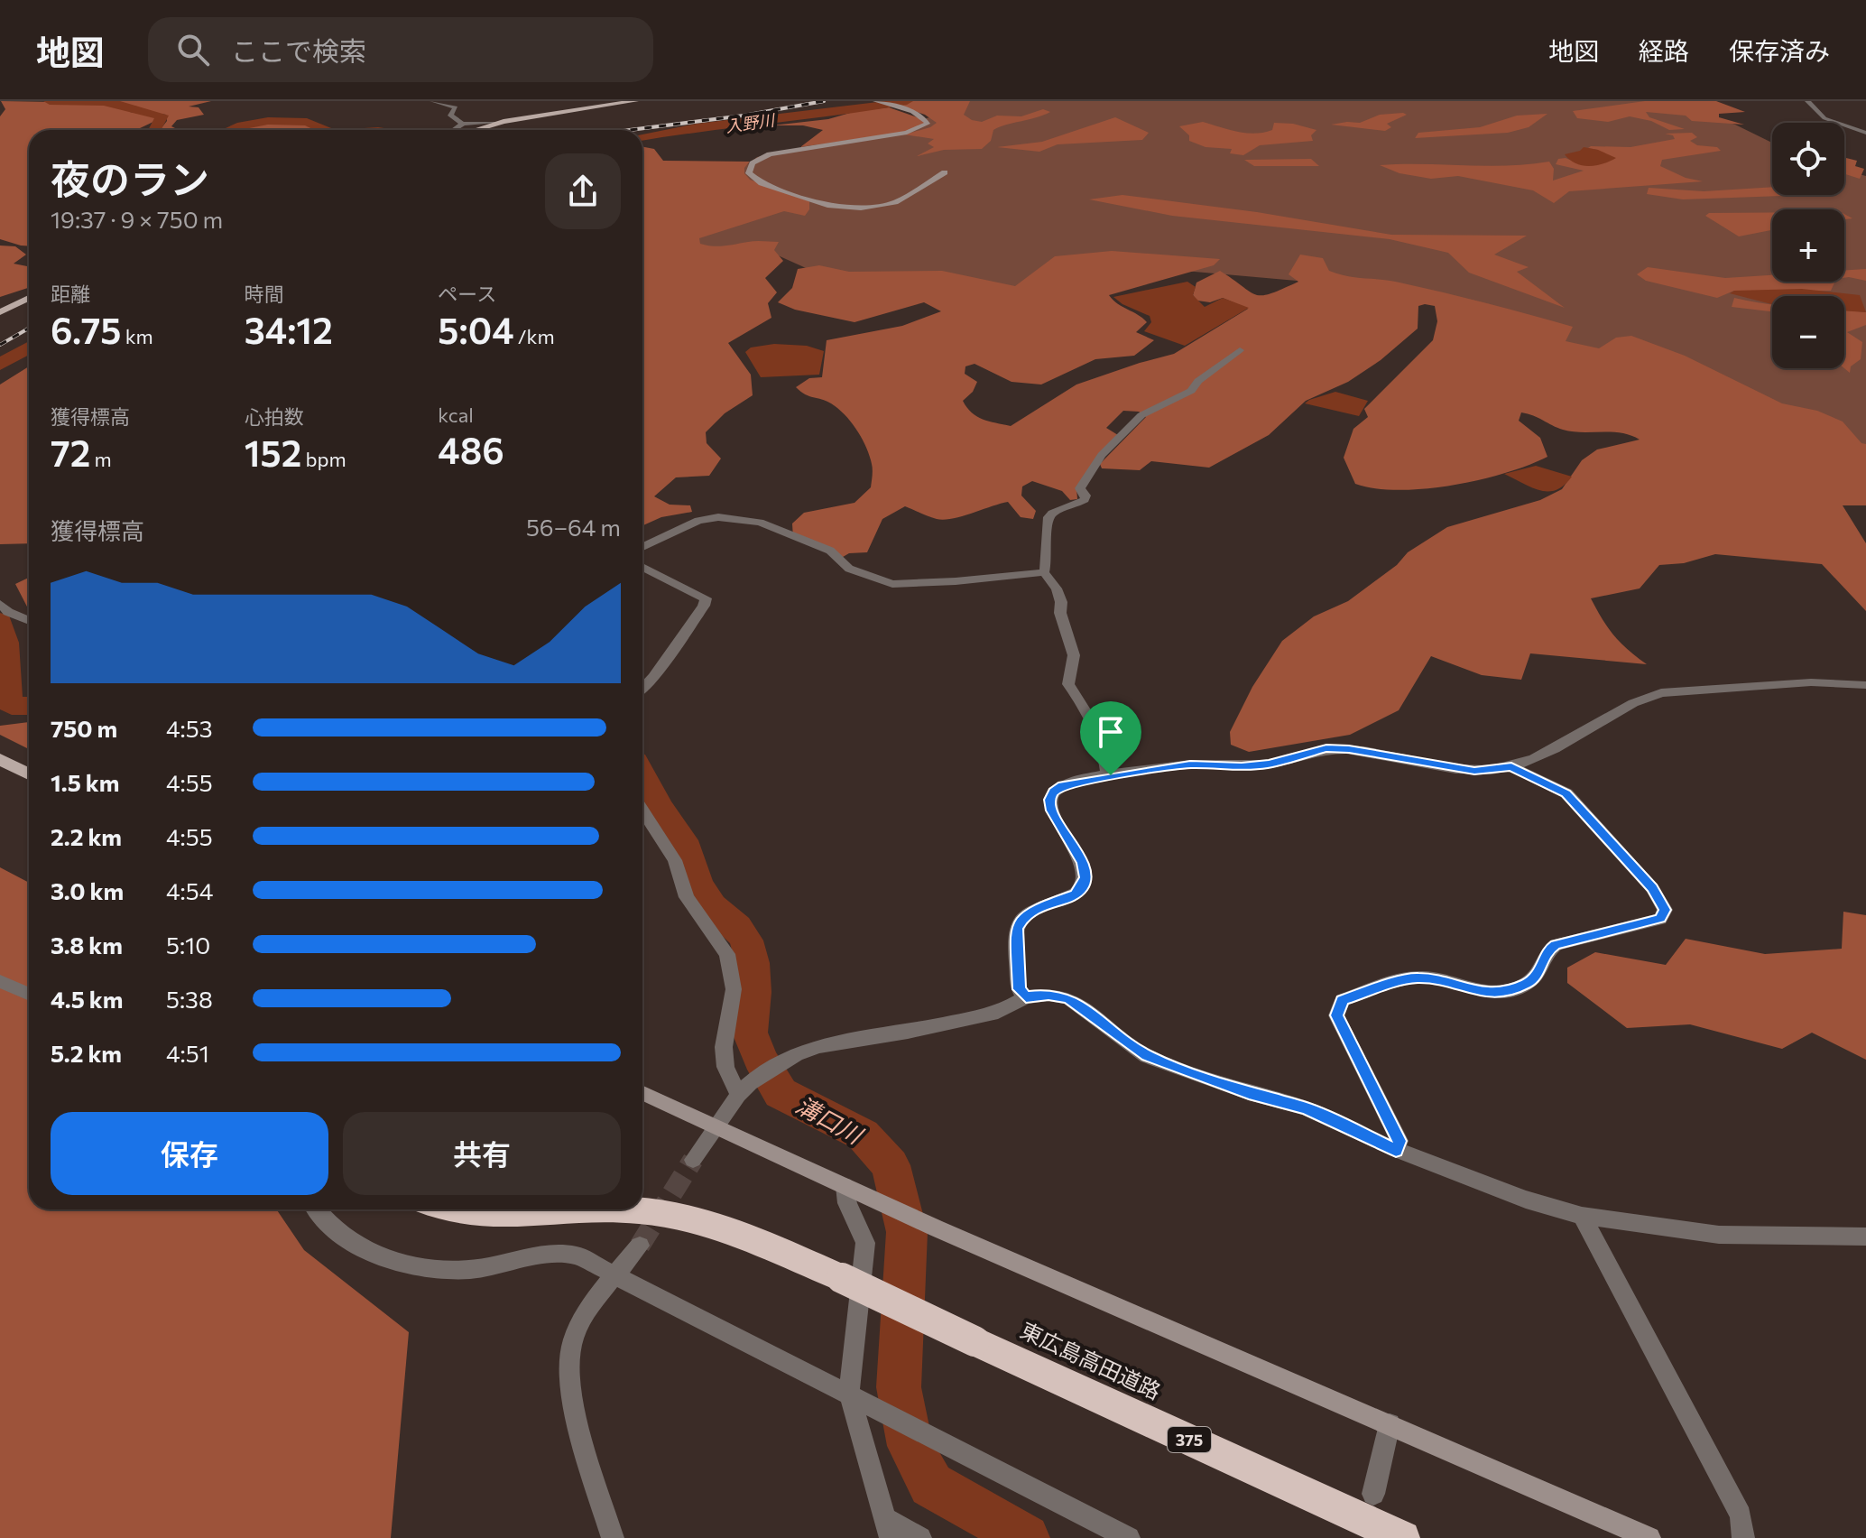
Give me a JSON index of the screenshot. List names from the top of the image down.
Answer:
{
  "streets": {
    "highway": ["東広島高田道路", "375"]
  },
  "water": ["入野川", "溝口川"],
  "page": {
    "header": "地図",
    "search": "ここで検索",
    "nav": ["地図", "経路", "保存済み"],
    "map_buttons": ["+", "−"],
    "heading": ["夜のラン", "19:37 · 9 × 750 m"],
    "stats": [
      ["距離", "6.75 km"],
      ["時間", "34:12"],
      ["ペース", "5:04 /km"],
      ["獲得標高", "72 m"],
      ["心拍数", "152 bpm"],
      ["kcal", "486"]
    ],
    "chart": ["獲得標高", "56–64 m"],
    "list": [
      {
        "name": "750 m",
        "note": "4:53"
      },
      {
        "name": "1.5 km",
        "note": "4:55"
      },
      {
        "name": "2.2 km",
        "note": "4:55"
      },
      {
        "name": "3.0 km",
        "note": "4:54"
      },
      {
        "name": "3.8 km",
        "note": "5:10"
      },
      {
        "name": "4.5 km",
        "note": "5:38"
      },
      {
        "name": "5.2 km",
        "note": "4:51"
      }
    ],
    "buttons": ["保存", "共有"]
  }
}
